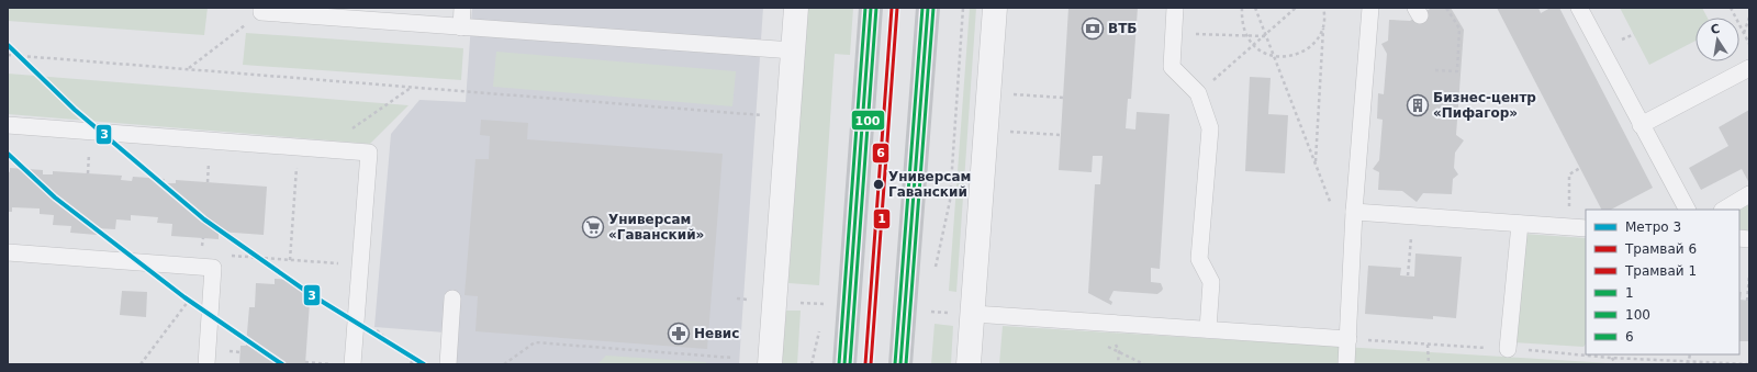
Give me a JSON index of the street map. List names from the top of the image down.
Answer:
{
  "places": {
    "bank": ["ВТБ"],
    "building": ["Бизнес-центр «Пифагор»"],
    "other": ["Универсам Гаванский"],
    "supermarket": ["Универсам «Гаванский»"],
    "pharmacy": ["Невис"]
  },
  "lines": [
    "tram line 6",
    "tram line 1",
    "transit line 1",
    "transit line 100",
    "transit line 6",
    "metro line 3"
  ],
  "legend": [
    "Метро 3",
    "Трамвай 6",
    "Трамвай 1",
    "1",
    "100",
    "6"
  ],
  "north": "top"
}
